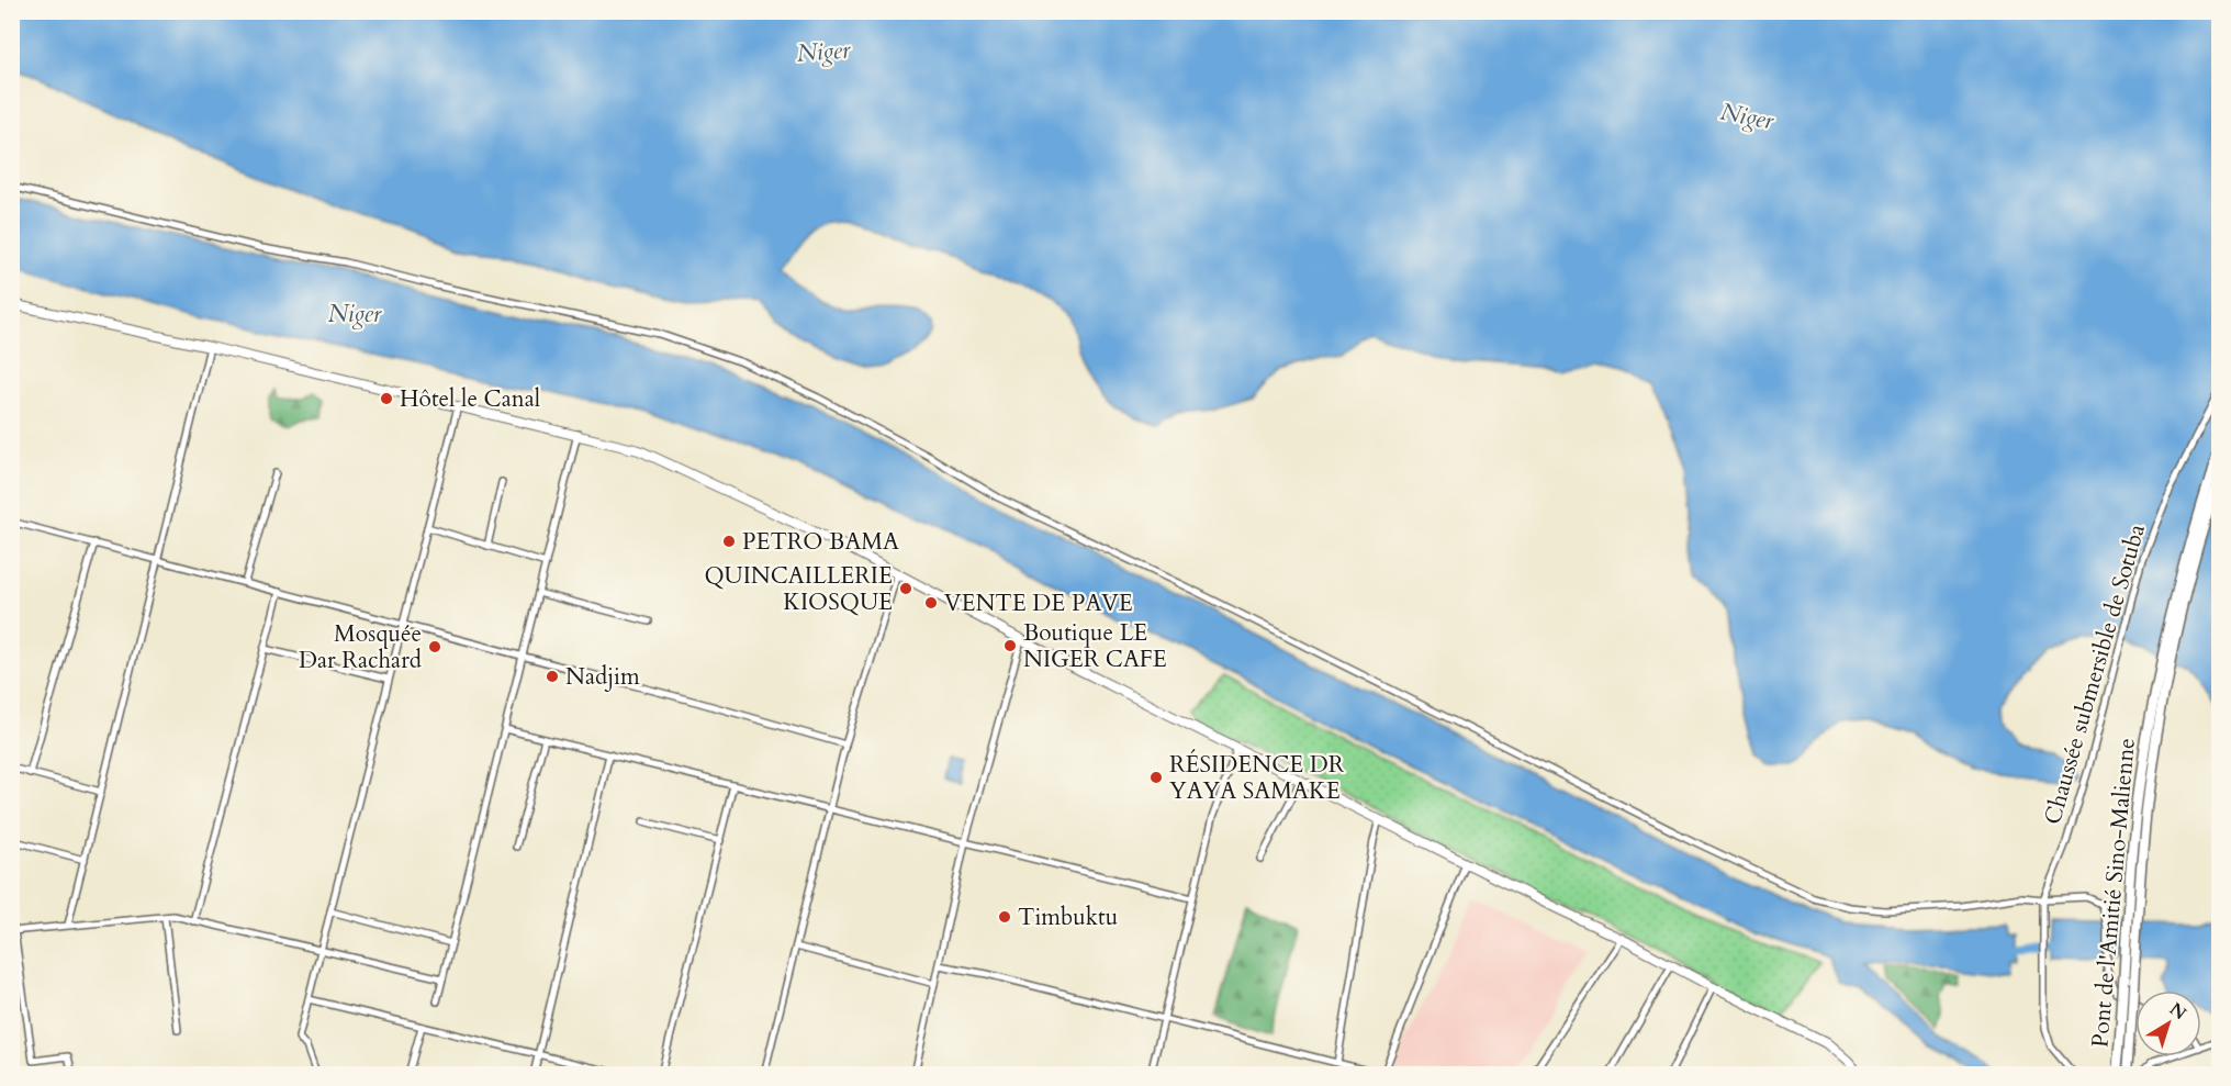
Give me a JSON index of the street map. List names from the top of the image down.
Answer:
{
  "streets": {
    "main road": ["Pont de l'Amitié Sino-Malienne"],
    "street": ["Chaussée submersible de Sotuba"]
  },
  "water": ["Niger"],
  "places": [
    "Hôtel le Canal",
    "PETRO BAMA",
    "QUINCAILLERIE KIOSQUE",
    "VENTE DE PAVE",
    "Boutique LE NIGER CAFE",
    "Mosquée Dar Rachard",
    "Nadjim",
    "RÉSIDENCE DR YAYA SAMAKE",
    "Timbuktu"
  ],
  "north": "top right"
}
